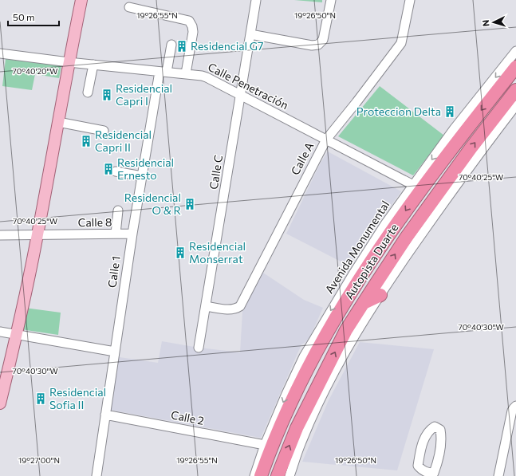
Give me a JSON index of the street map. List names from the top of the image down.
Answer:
{
  "streets": {
    "highway": ["Autopista Duarte"],
    "street": [
      "Calle Penetración",
      "Calle A",
      "Calle C",
      "Calle 8",
      "Avenida Monumental",
      "Calle 1",
      "Calle 2"
    ]
  },
  "crossings": [
    ["Calle Penetración", "Calle A"],
    ["Calle Penetración", "Calle C"],
    ["Calle Penetración", "Avenida Monumental"],
    ["Calle Penetración", "Calle 1"],
    ["Calle A", "Calle C"],
    ["Calle 8", "Calle 1"],
    ["Avenida Monumental", "Calle 2"],
    ["Calle 1", "Calle 2"]
  ],
  "places": {
    "building": [
      "Residencial G7",
      "Residencial Capri I",
      "Proteccion Delta",
      "Residencial Capri II",
      "Residencial Ernesto",
      "Residencial O & R",
      "Residencial Monserrat",
      "Residencial Sofia II"
    ]
  },
  "scale_bar": "50 m",
  "north": "left",
  "coordinates": [
    "19°26'55\"N",
    "19°26'50\"N",
    "70°40'20\"W",
    "70°40'25\"W",
    "70°40'30\"W",
    "19°27'00\"N"
  ]
}
